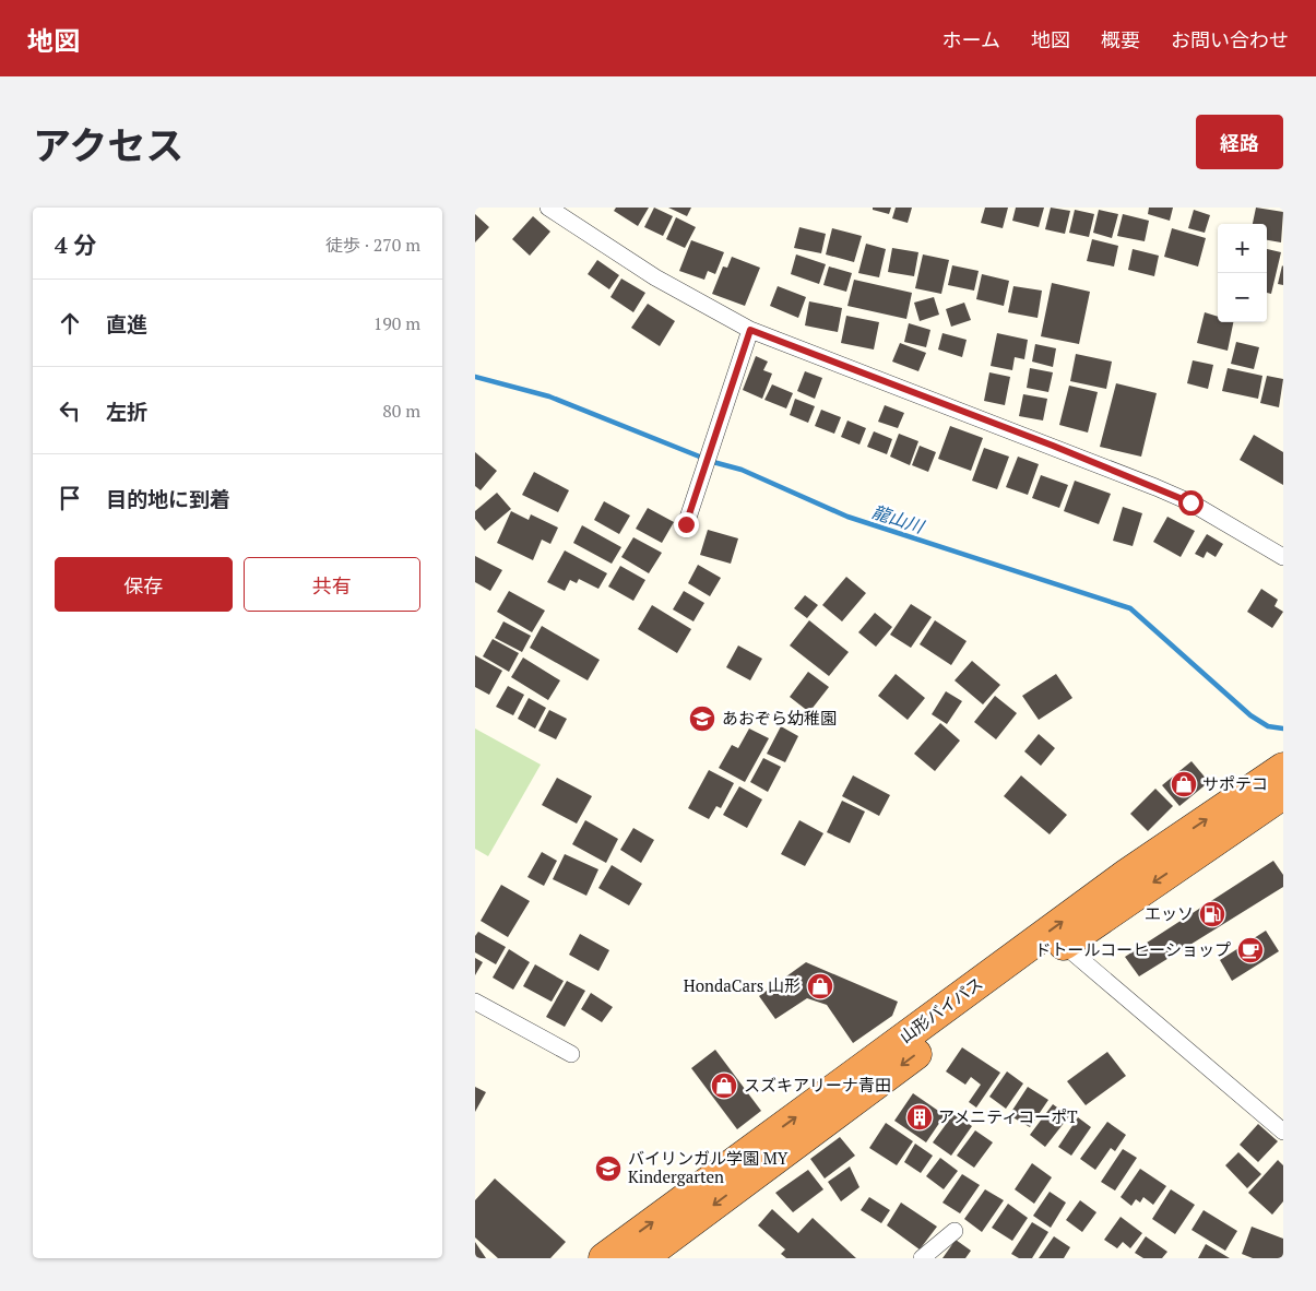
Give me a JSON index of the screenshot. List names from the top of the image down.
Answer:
{
  "streets": {
    "highway": ["山形バイパス"]
  },
  "water": ["龍山川"],
  "places": {
    "school or university": ["あおぞら幼稚園", "バイリンガル学園 MY Kindergarten"],
    "shop": ["サポテコ", "HondaCars 山形", "スズキアリーナ青田"],
    "fuel station": ["エッソ"],
    "cafe": ["ドトールコーヒーショップ"],
    "building": ["アメニティコーポT"]
  },
  "page": {
    "header": "地図",
    "nav": [
      "ホーム",
      "地図",
      "概要",
      "お問い合わせ"
    ],
    "title": "アクセス",
    "buttons": [
      "経路",
      ["保存", "共有"]
    ],
    "heading": ["4 分", "徒歩 · 270 m"],
    "map_buttons": ["+", "−"],
    "list": [
      ["直進", "190 m"],
      ["左折", "80 m"],
      "目的地に到着"
    ]
  }
}
